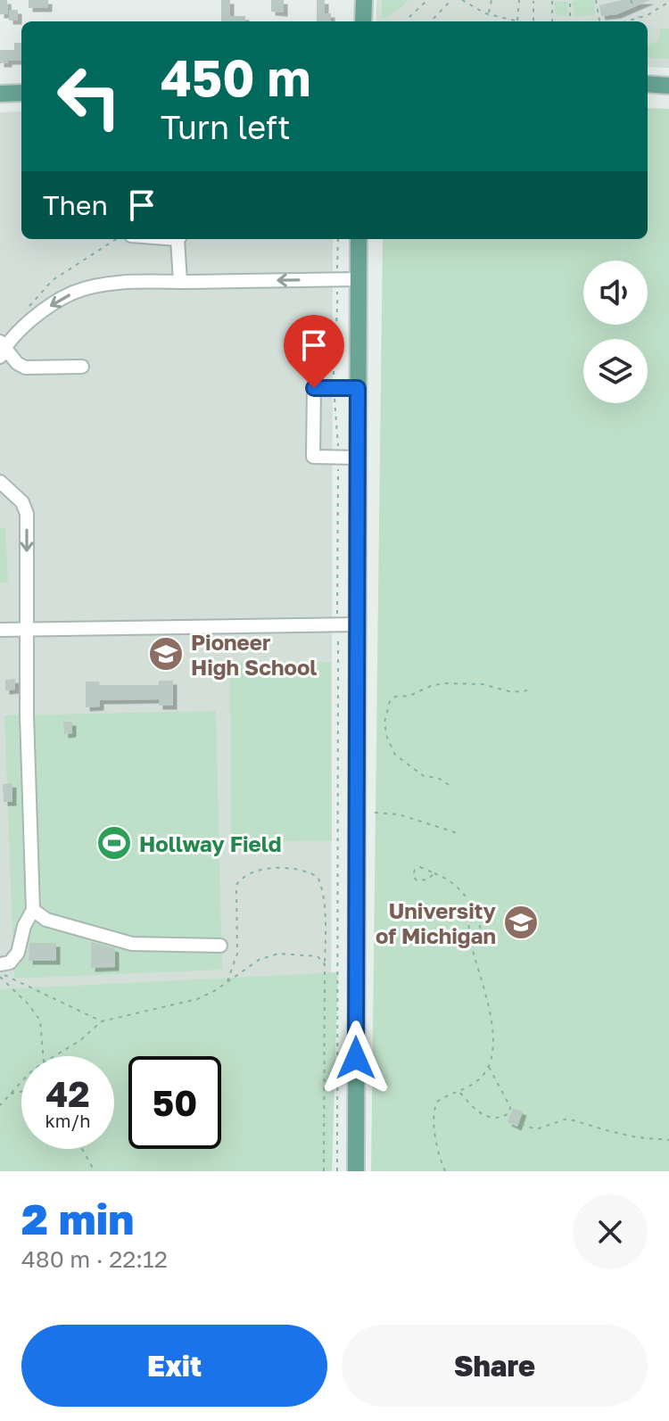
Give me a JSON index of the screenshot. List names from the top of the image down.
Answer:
{
  "places": {
    "school or university": ["Pioneer High School", "University of Michigan"],
    "sports": ["Hollway Field"]
  },
  "page": {
    "turn": ["450 m", "Turn left"],
    "then": "Then",
    "speed": "42 km/h",
    "limit": "50",
    "heading": ["2 min", "480 m · 22:12"],
    "buttons": ["Exit", "Share"]
  }
}
